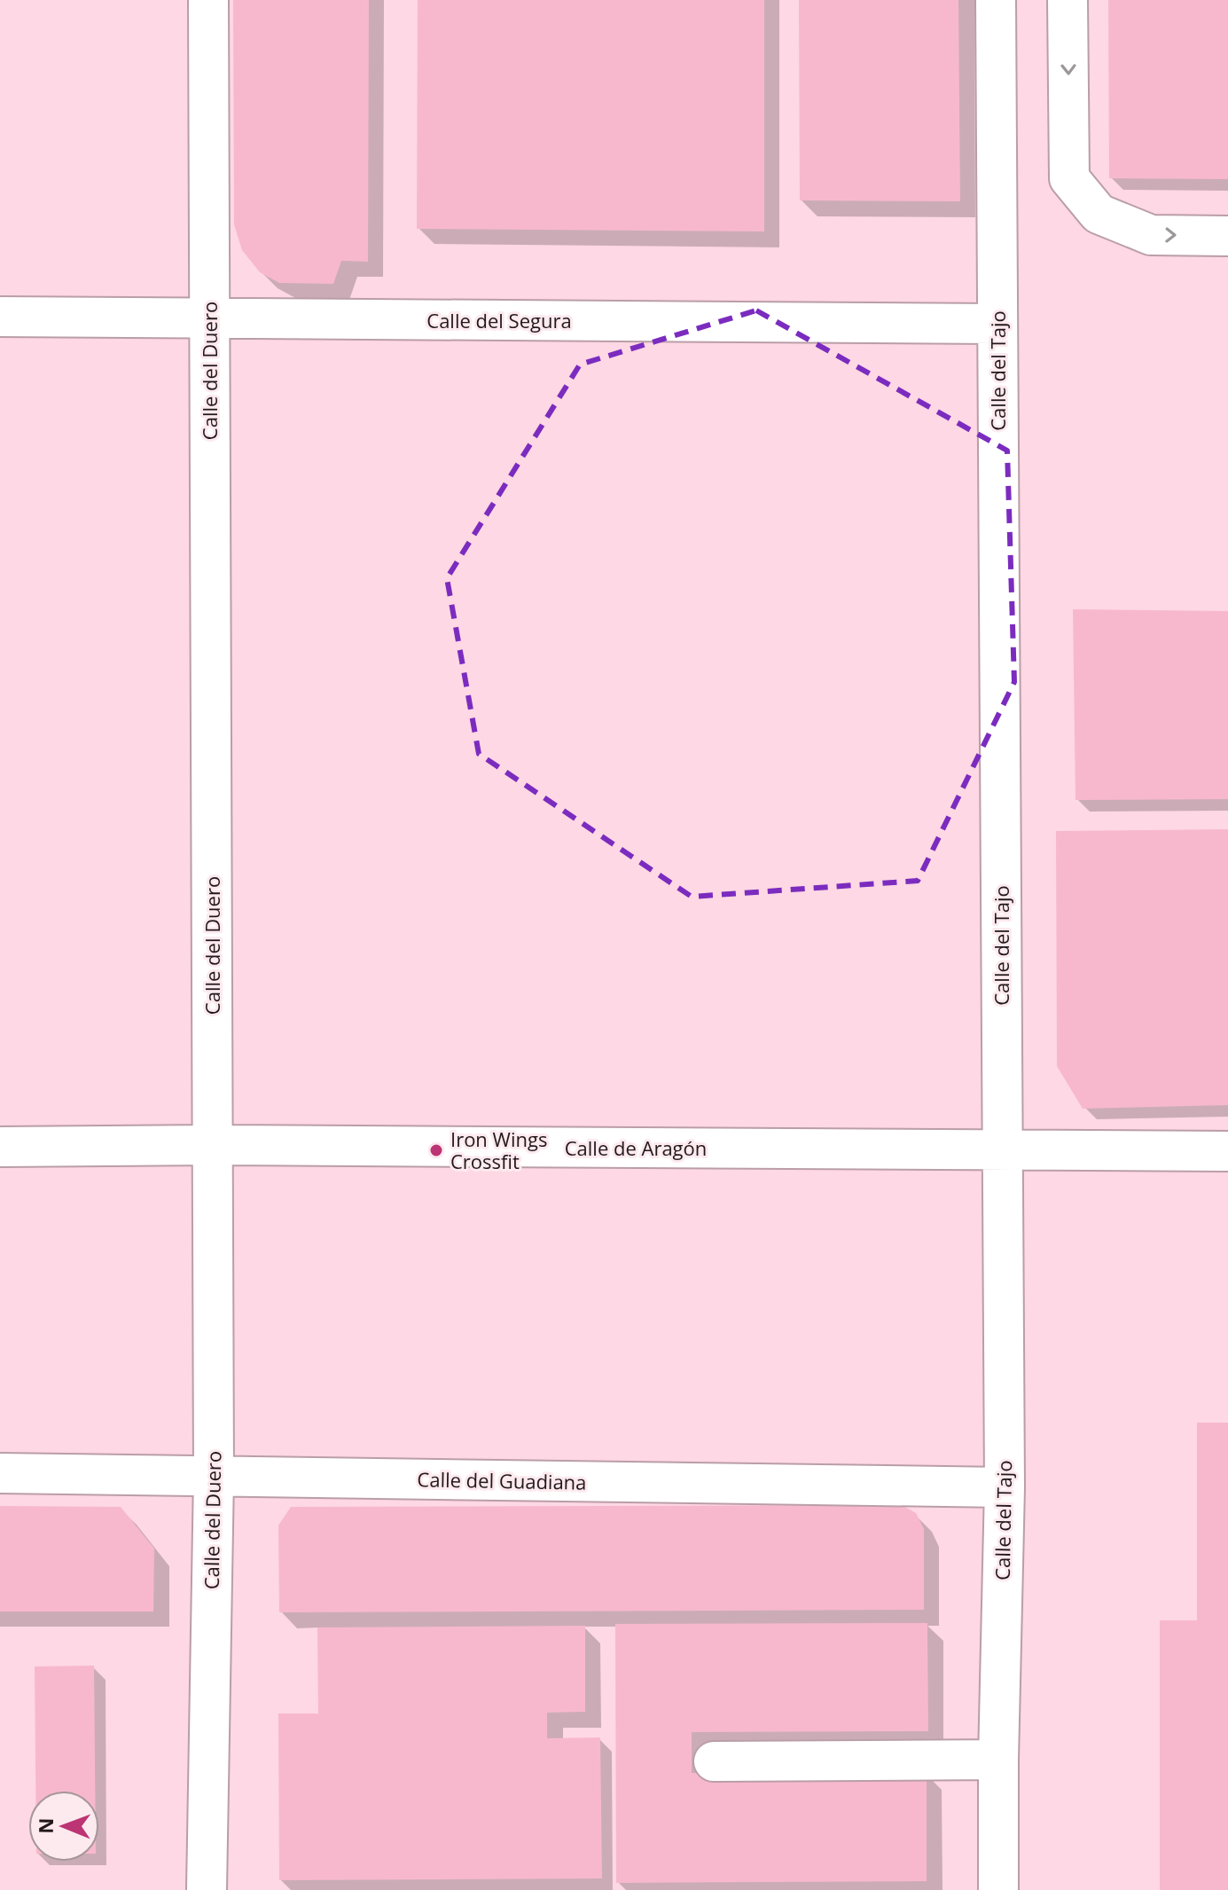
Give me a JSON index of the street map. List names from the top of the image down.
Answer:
{
  "streets": {
    "street": [
      "Calle del Segura",
      "Calle del Duero",
      "Calle del Tajo",
      "Calle de Aragón",
      "Calle del Guadiana"
    ]
  },
  "crossings": [
    ["Calle del Segura", "Calle del Duero"],
    ["Calle del Segura", "Calle del Tajo"],
    ["Calle del Duero", "Calle de Aragón"],
    ["Calle del Duero", "Calle del Guadiana"],
    ["Calle del Tajo", "Calle de Aragón"],
    ["Calle del Tajo", "Calle del Guadiana"]
  ],
  "places": ["Iron Wings Crossfit"],
  "north": "left"
}
